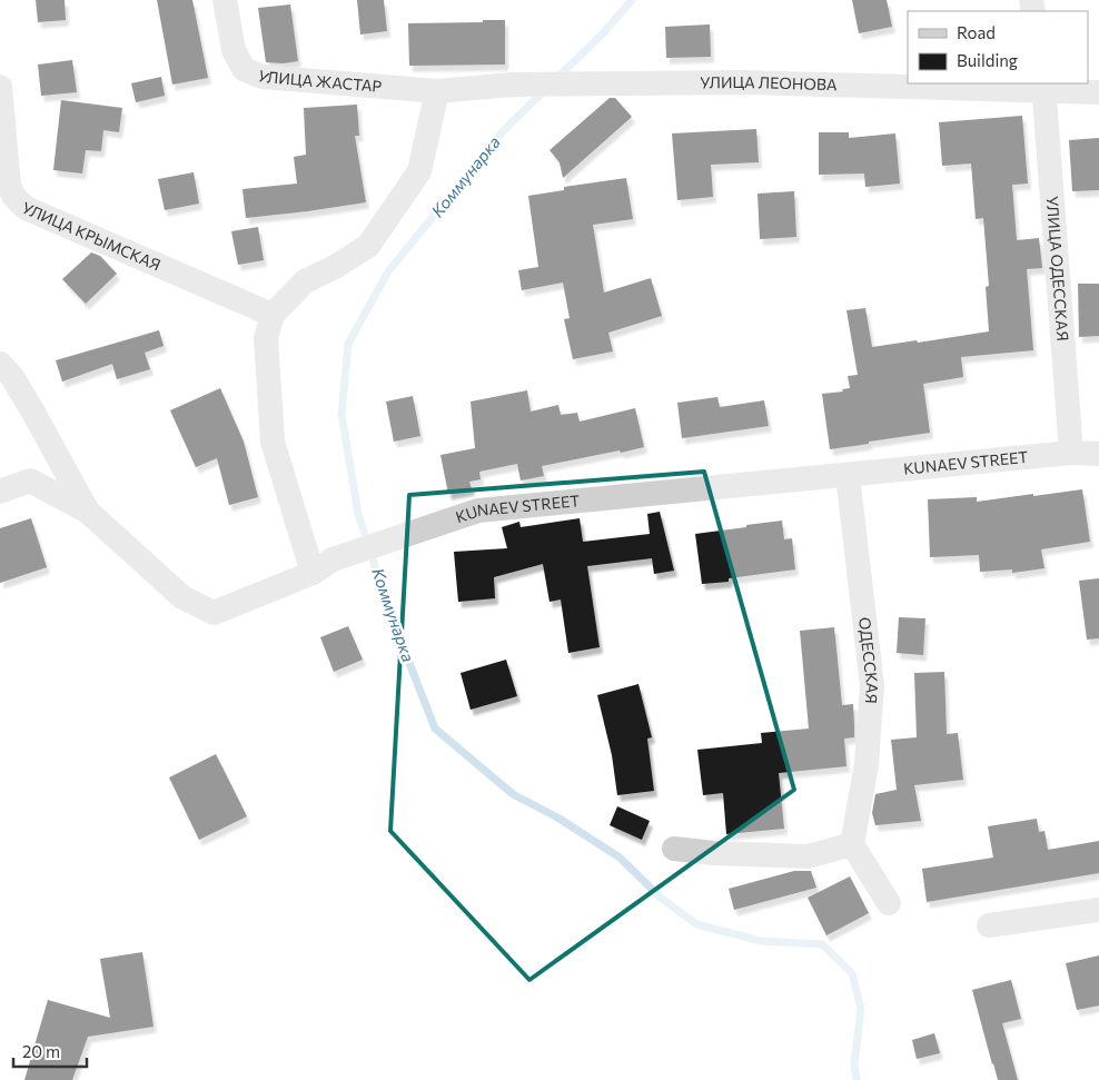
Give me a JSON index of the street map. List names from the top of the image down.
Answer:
{
  "streets": {
    "street": [
      "УЛИЦА ЖАСТАР",
      "УЛИЦА ЛЕОНОВА",
      "УЛИЦА КРЫМСКАЯ",
      "УЛИЦА ОДЕССКАЯ",
      "KUNAEV STREET",
      "ОДЕССКАЯ"
    ]
  },
  "crossings": [
    ["УЛИЦА ЖАСТАР", "УЛИЦА ЛЕОНОВА"],
    ["УЛИЦА ЛЕОНОВА", "УЛИЦА ОДЕССКАЯ"],
    ["УЛИЦА ОДЕССКАЯ", "KUNAEV STREET"],
    ["KUNAEV STREET", "ОДЕССКАЯ"]
  ],
  "water": ["Коммунарка"],
  "legend": ["Road", "Building"],
  "scale_bar": "20 m"
}
